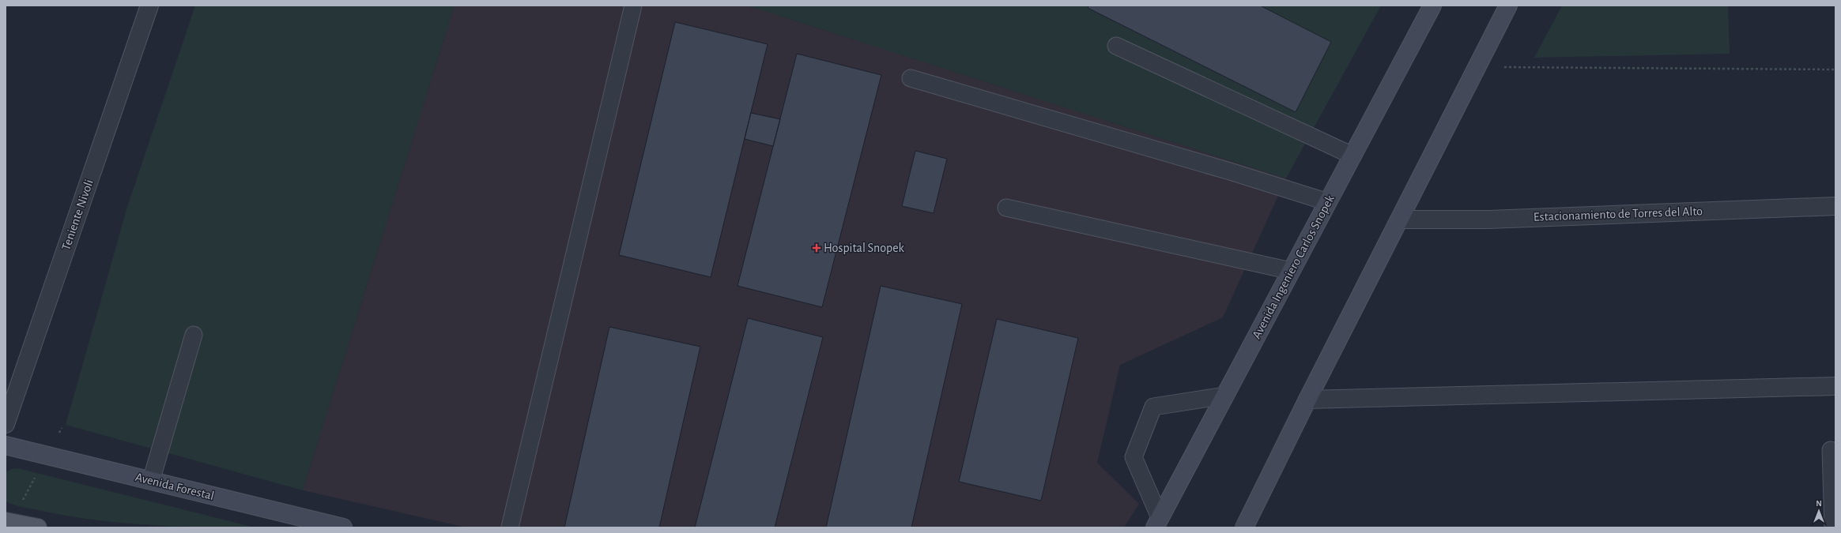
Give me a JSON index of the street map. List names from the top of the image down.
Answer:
{
  "streets": {
    "street": [
      "Estacionamiento de Torres del Alto",
      "Teniente Nivoli",
      "Avenida Ingeniero Carlos Snopek",
      "Avenida Forestal"
    ]
  },
  "places": {
    "health": ["Hospital Snopek"]
  },
  "north": "top"
}
